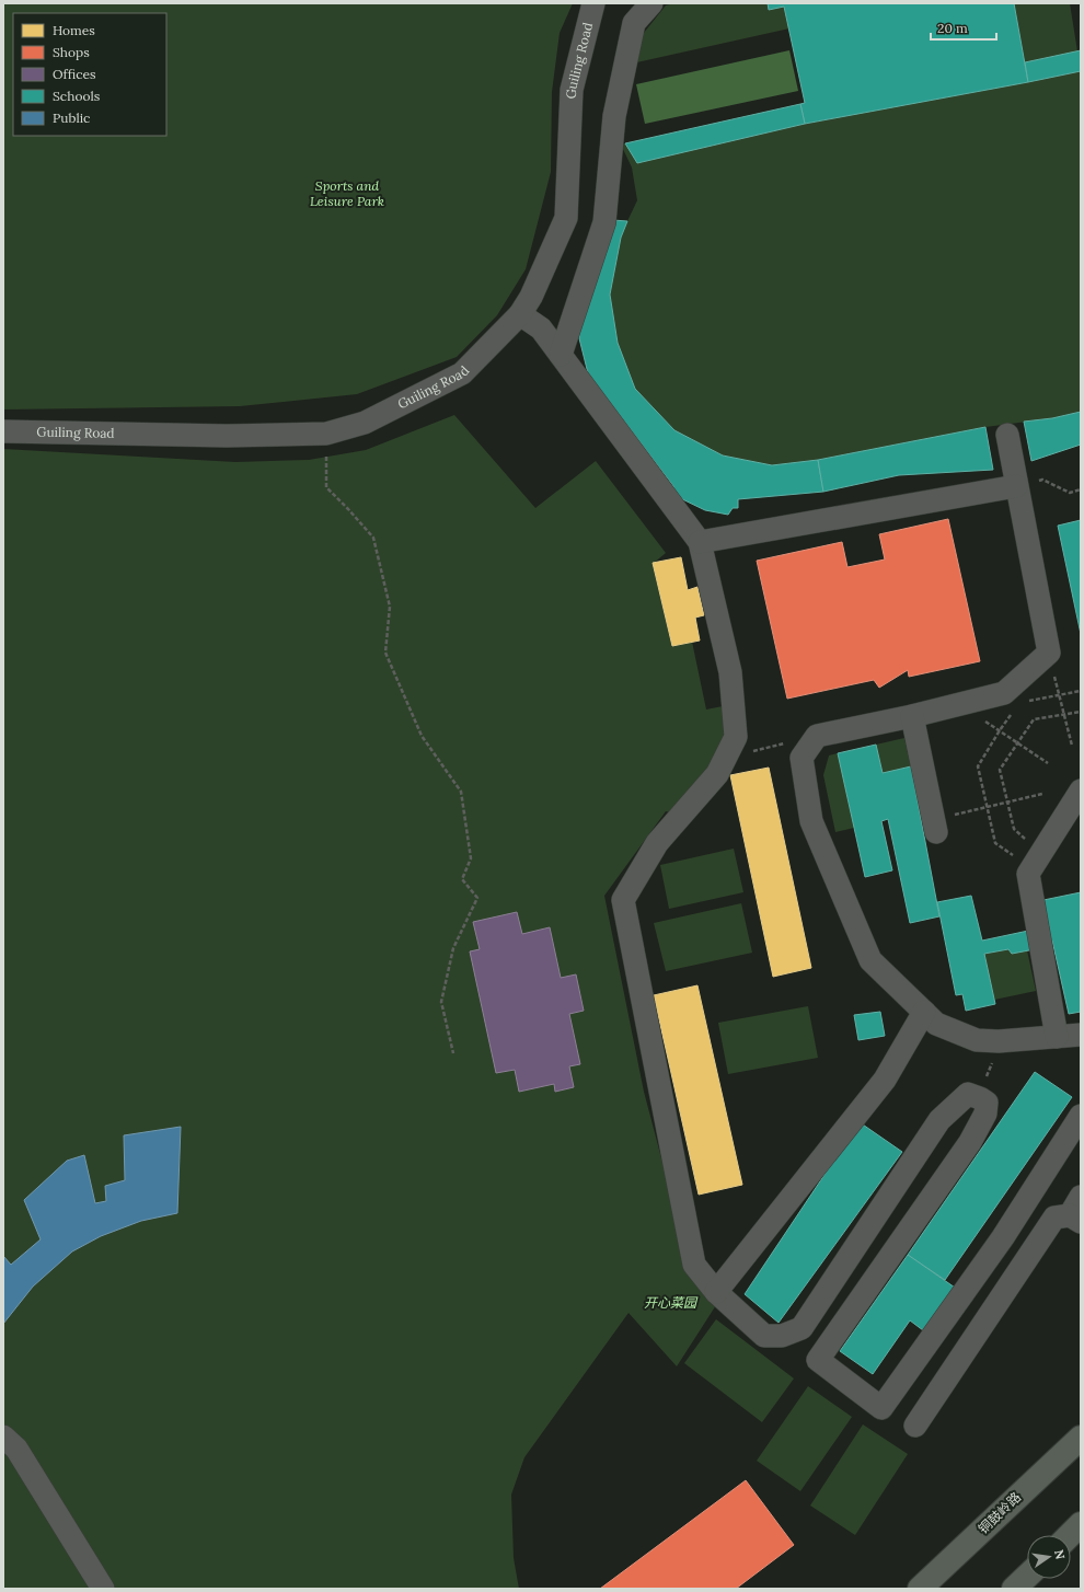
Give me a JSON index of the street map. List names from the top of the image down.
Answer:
{
  "streets": {
    "main road": ["铜鼓岭路"],
    "street": ["Guiling Road"]
  },
  "parks": ["Sports and Leisure Park", "开心菜园"],
  "legend": [
    "Homes",
    "Shops",
    "Offices",
    "Schools",
    "Public"
  ],
  "scale_bar": "20 m",
  "north": "right"
}
